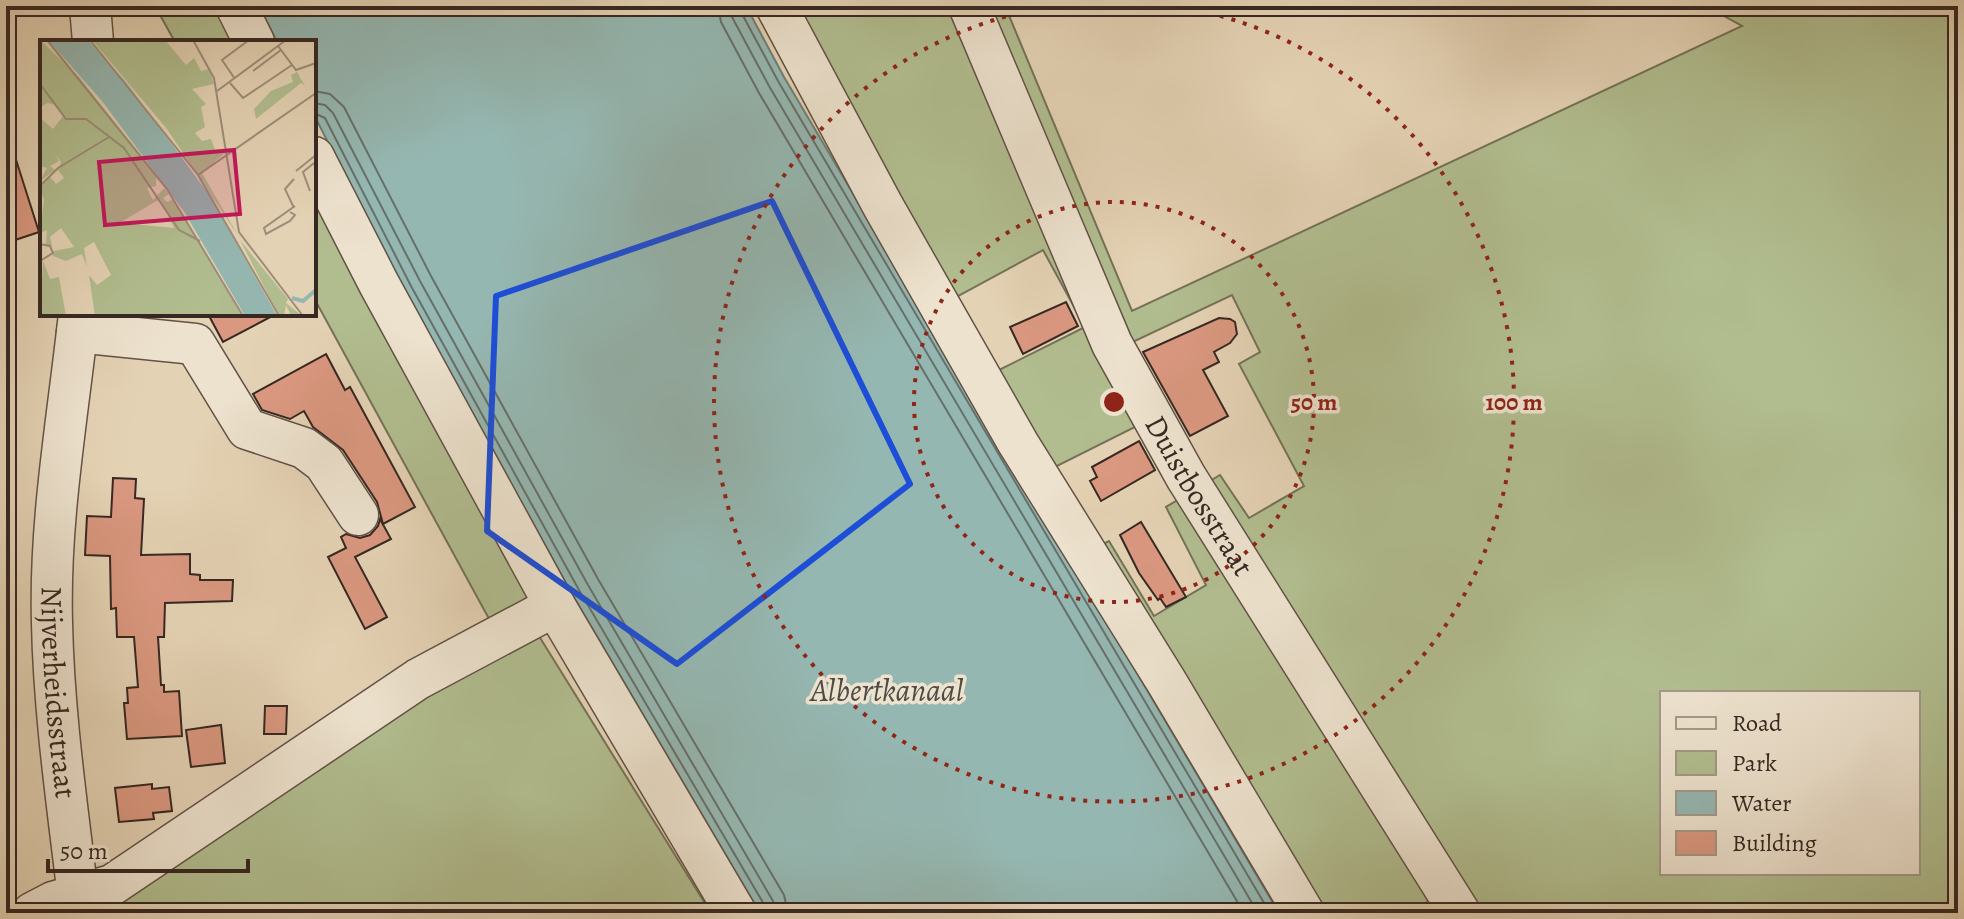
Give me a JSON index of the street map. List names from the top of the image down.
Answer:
{
  "streets": {
    "street": ["Duistbosstraat", "Nijverheidsstraat"]
  },
  "water": ["Albertkanaal"],
  "legend": [
    "Road",
    "Park",
    "Water",
    "Building"
  ],
  "scale_bar": "50 m",
  "rings": ["50 m", "100 m"]
}
